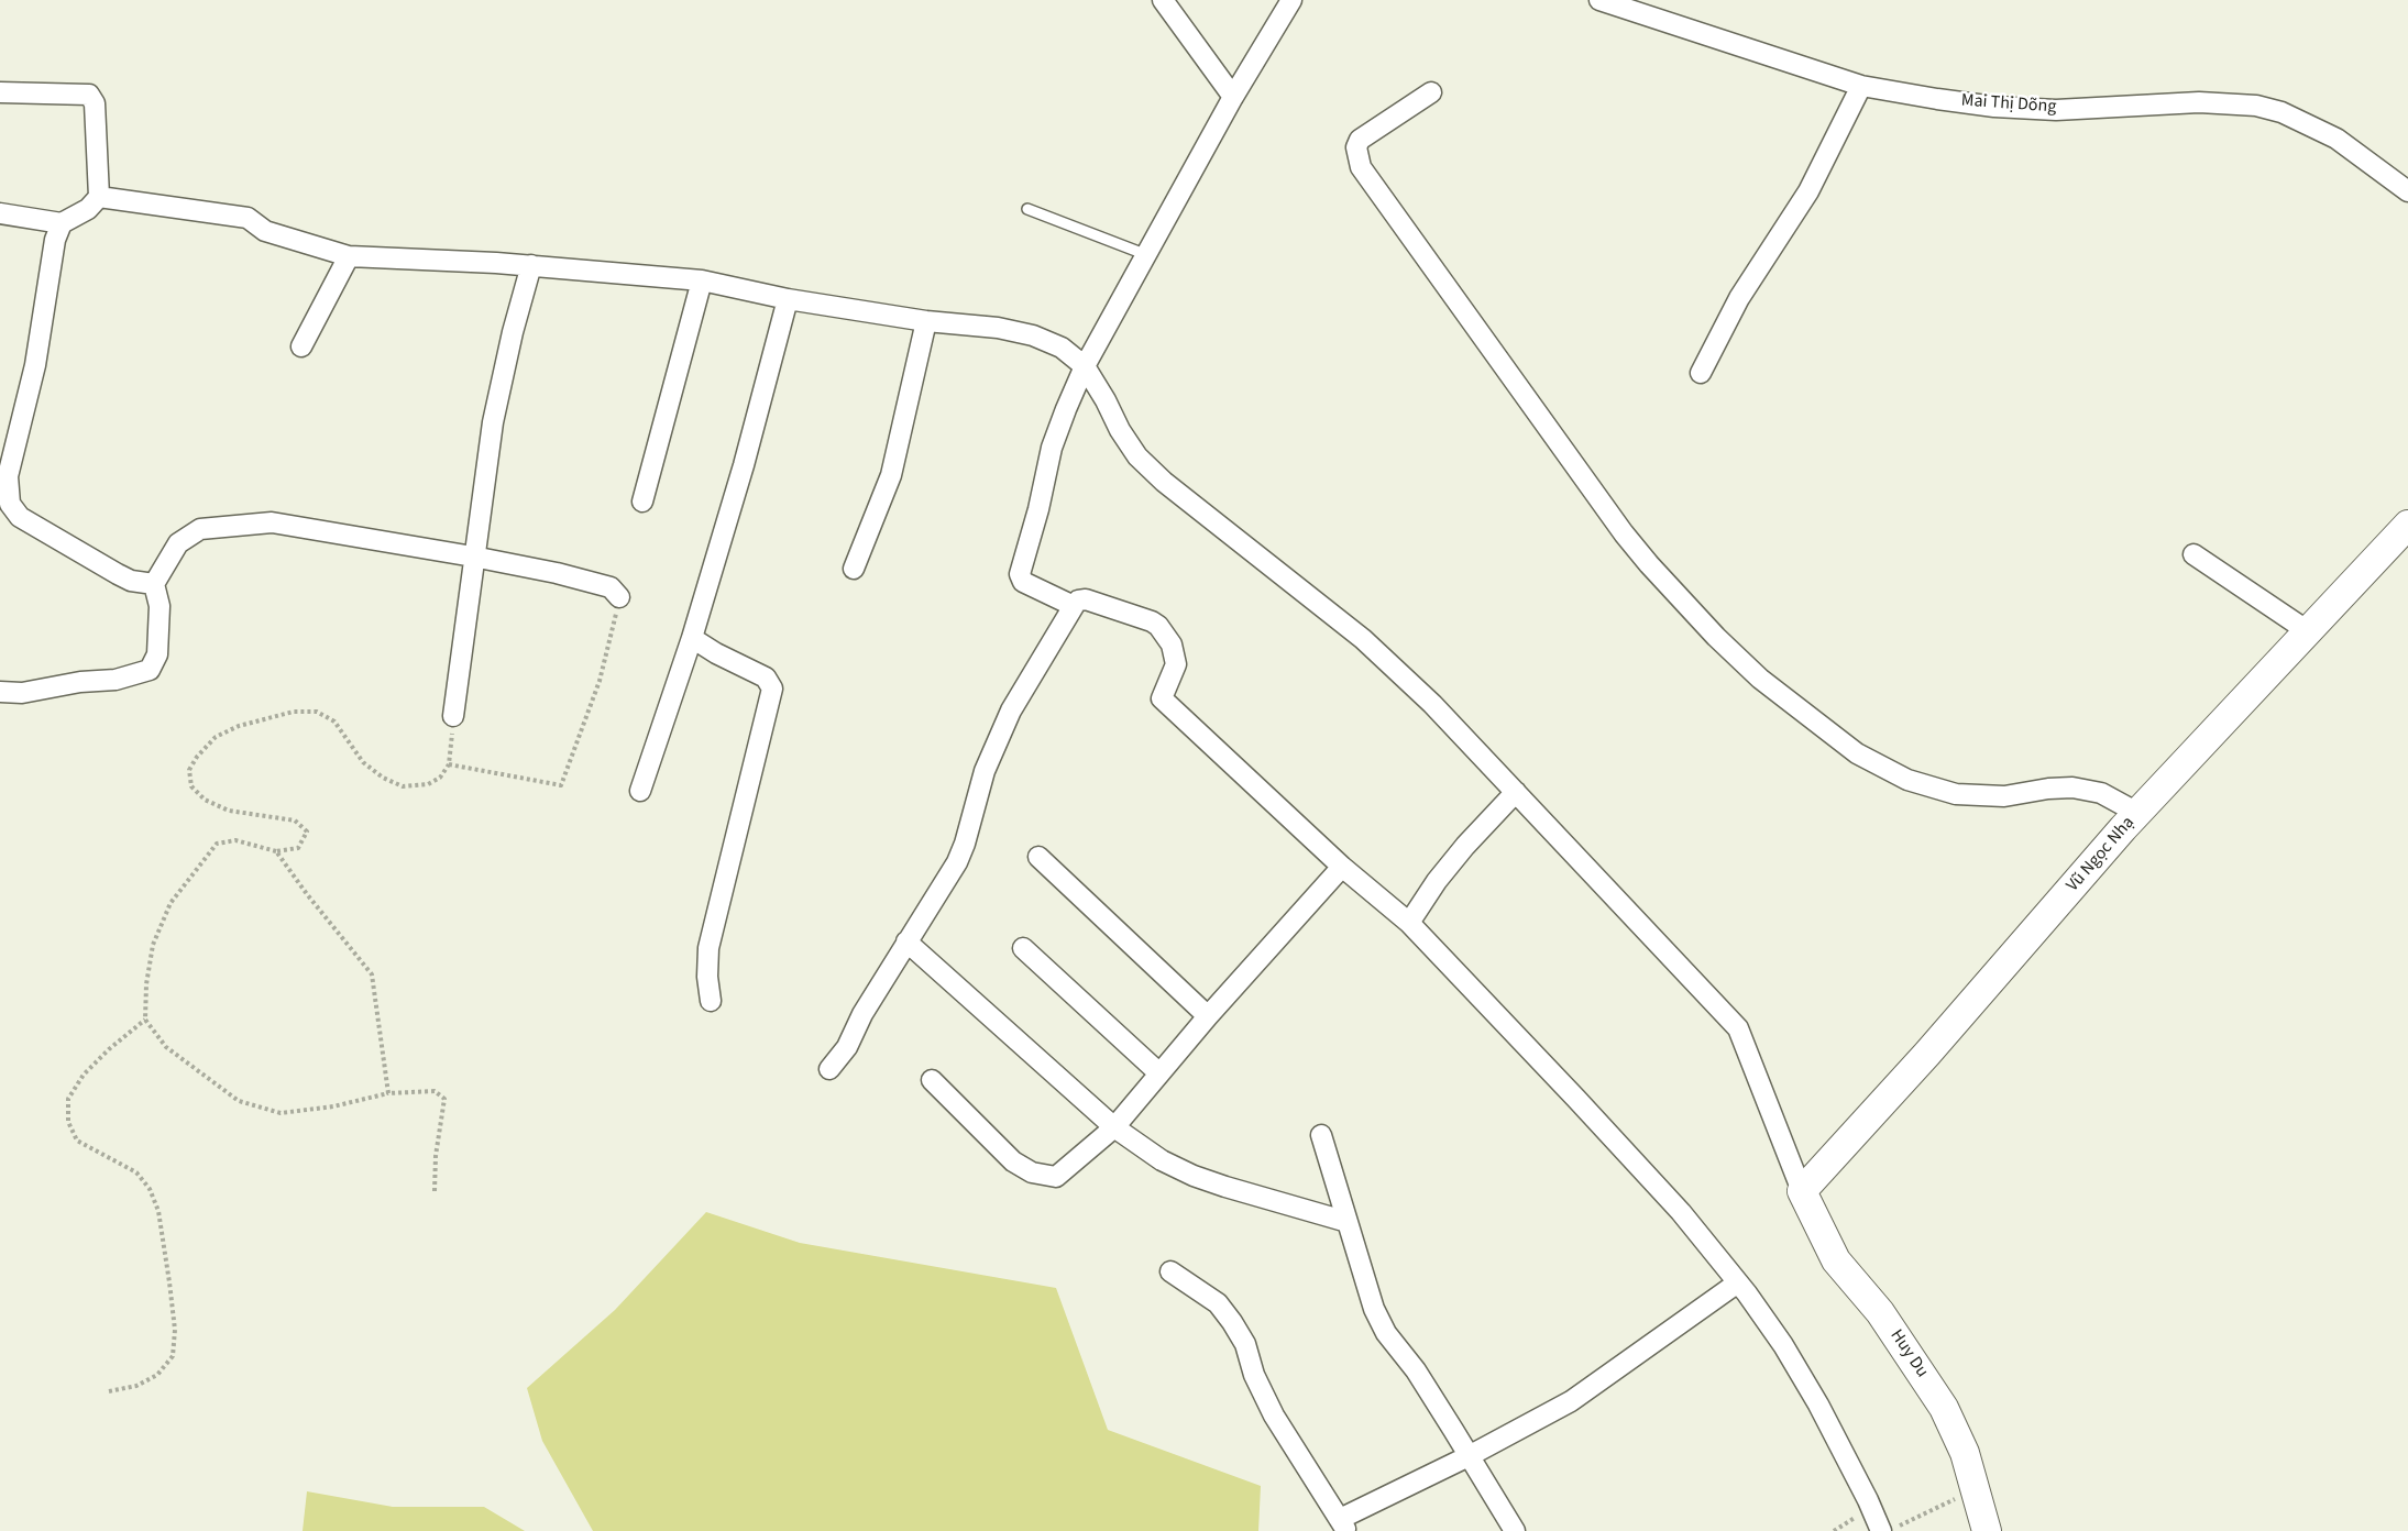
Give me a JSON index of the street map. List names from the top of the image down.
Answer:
{
  "streets": {
    "street": ["Mai Thị Dõng", "Vũ Ngọc Nhạ", "Huy Du"]
  },
  "crossings": [
    ["Vũ Ngọc Nhạ", "Huy Du"]
  ]
}
